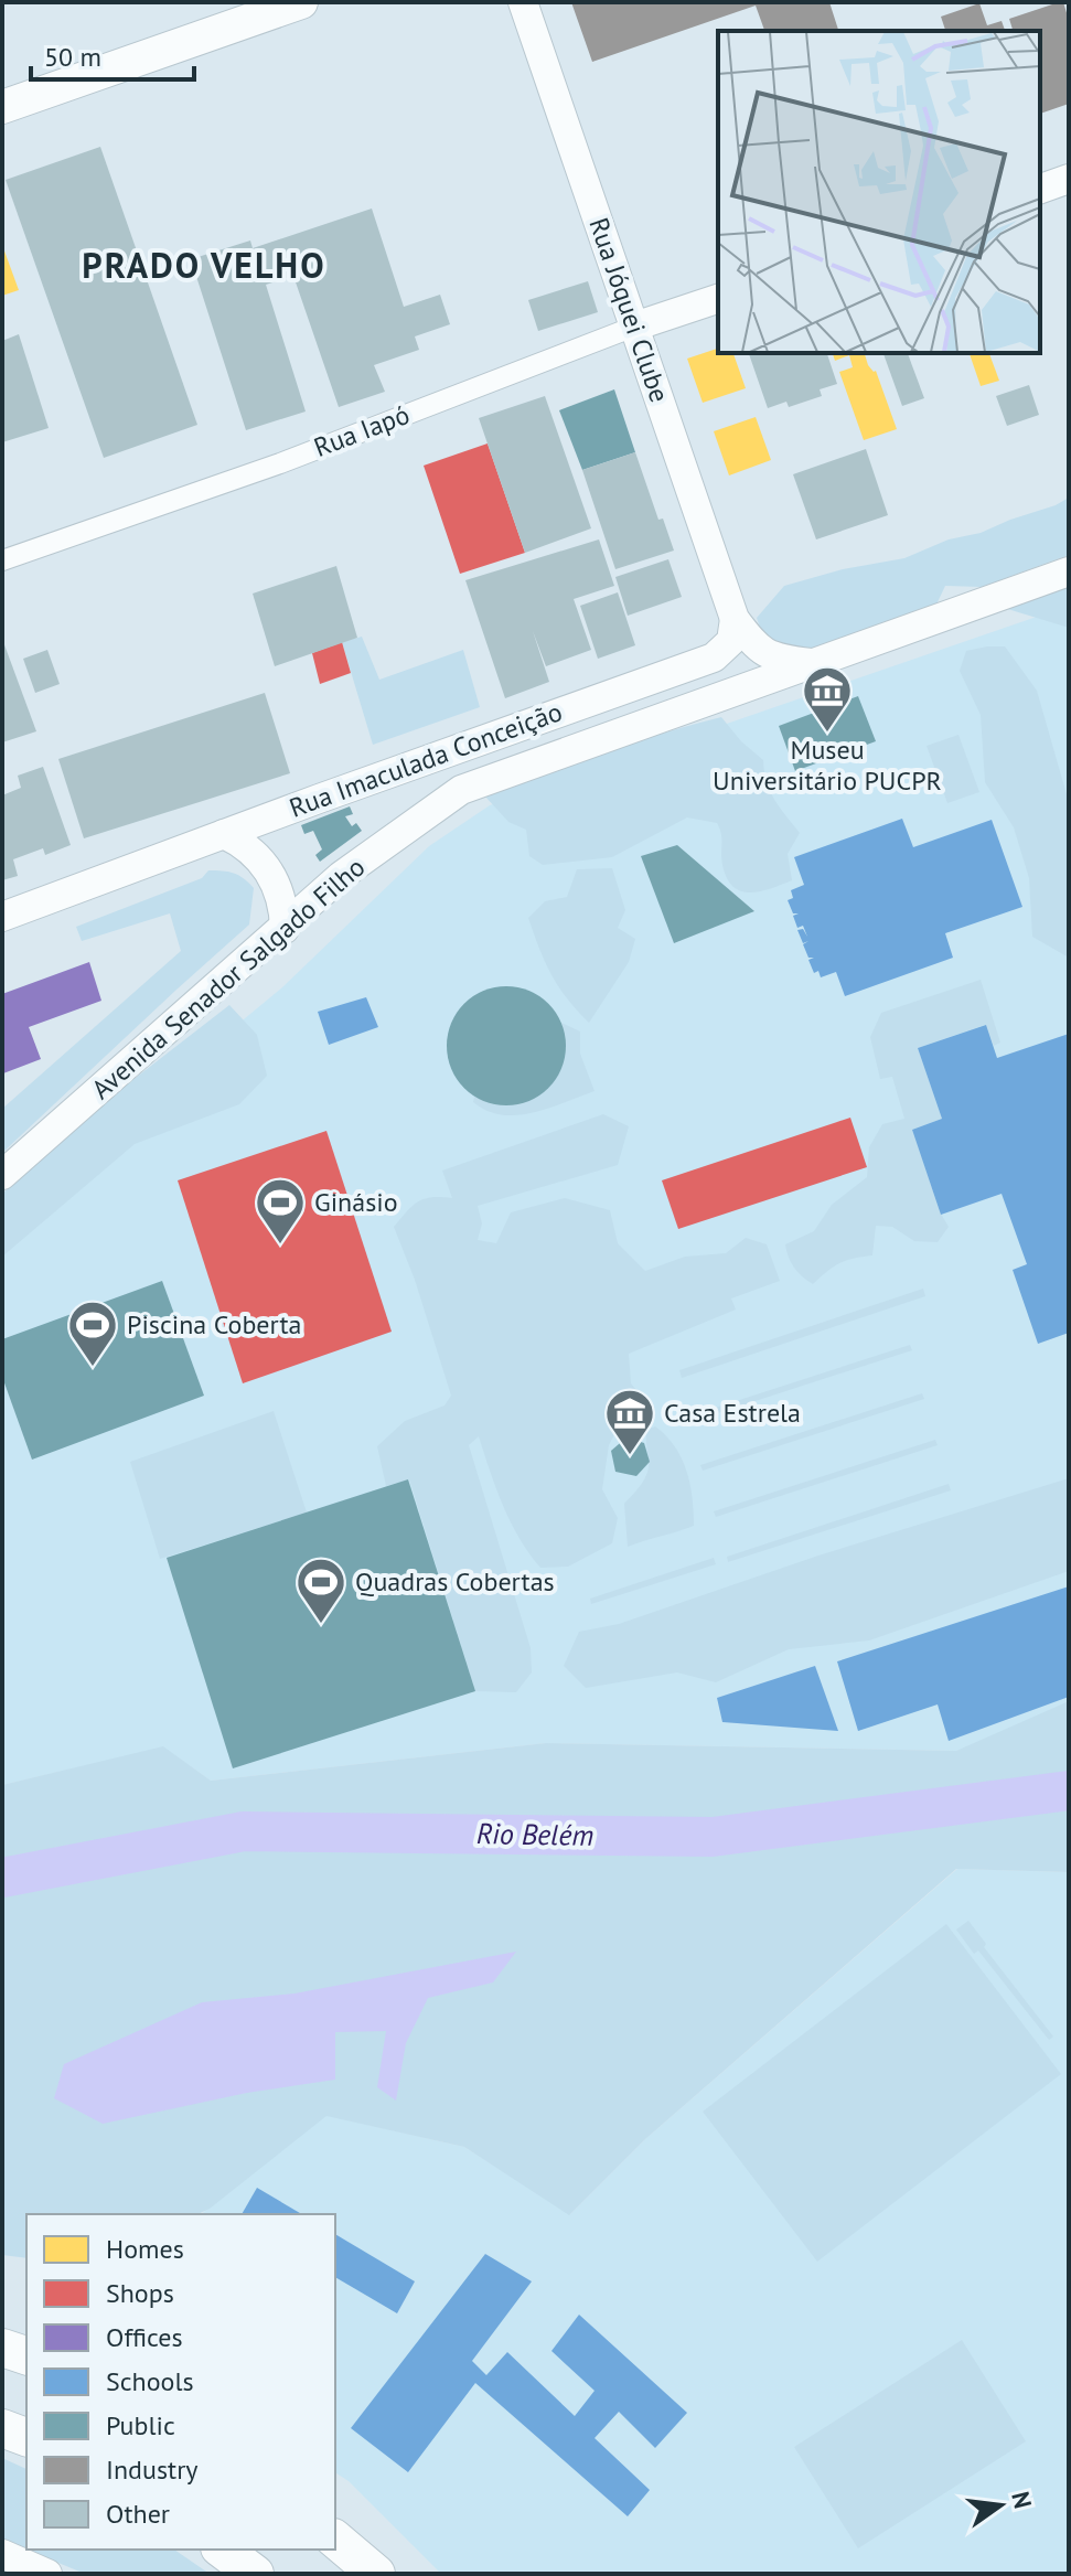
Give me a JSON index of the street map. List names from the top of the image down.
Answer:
{
  "streets": {
    "main road": [
      "Rua Jóquei Clube",
      "Rua Iapó",
      "Rua Imaculada Conceição",
      "Avenida Senador Salgado Filho"
    ]
  },
  "crossings": [
    ["Rua Jóquei Clube", "Rua Iapó"],
    ["Rua Jóquei Clube", "Rua Imaculada Conceição"],
    ["Rua Imaculada Conceição", "Avenida Senador Salgado Filho"]
  ],
  "districts": ["PRADO VELHO"],
  "water": ["Rio Belém"],
  "places": {
    "museum": ["Museu Universitário PUCPR", "Casa Estrela"],
    "sports": ["Ginásio", "Piscina Coberta", "Quadras Cobertas"]
  },
  "legend": [
    "Homes",
    "Shops",
    "Offices",
    "Schools",
    "Public",
    "Industry",
    "Other"
  ],
  "scale_bar": "50 m",
  "north": "right"
}
